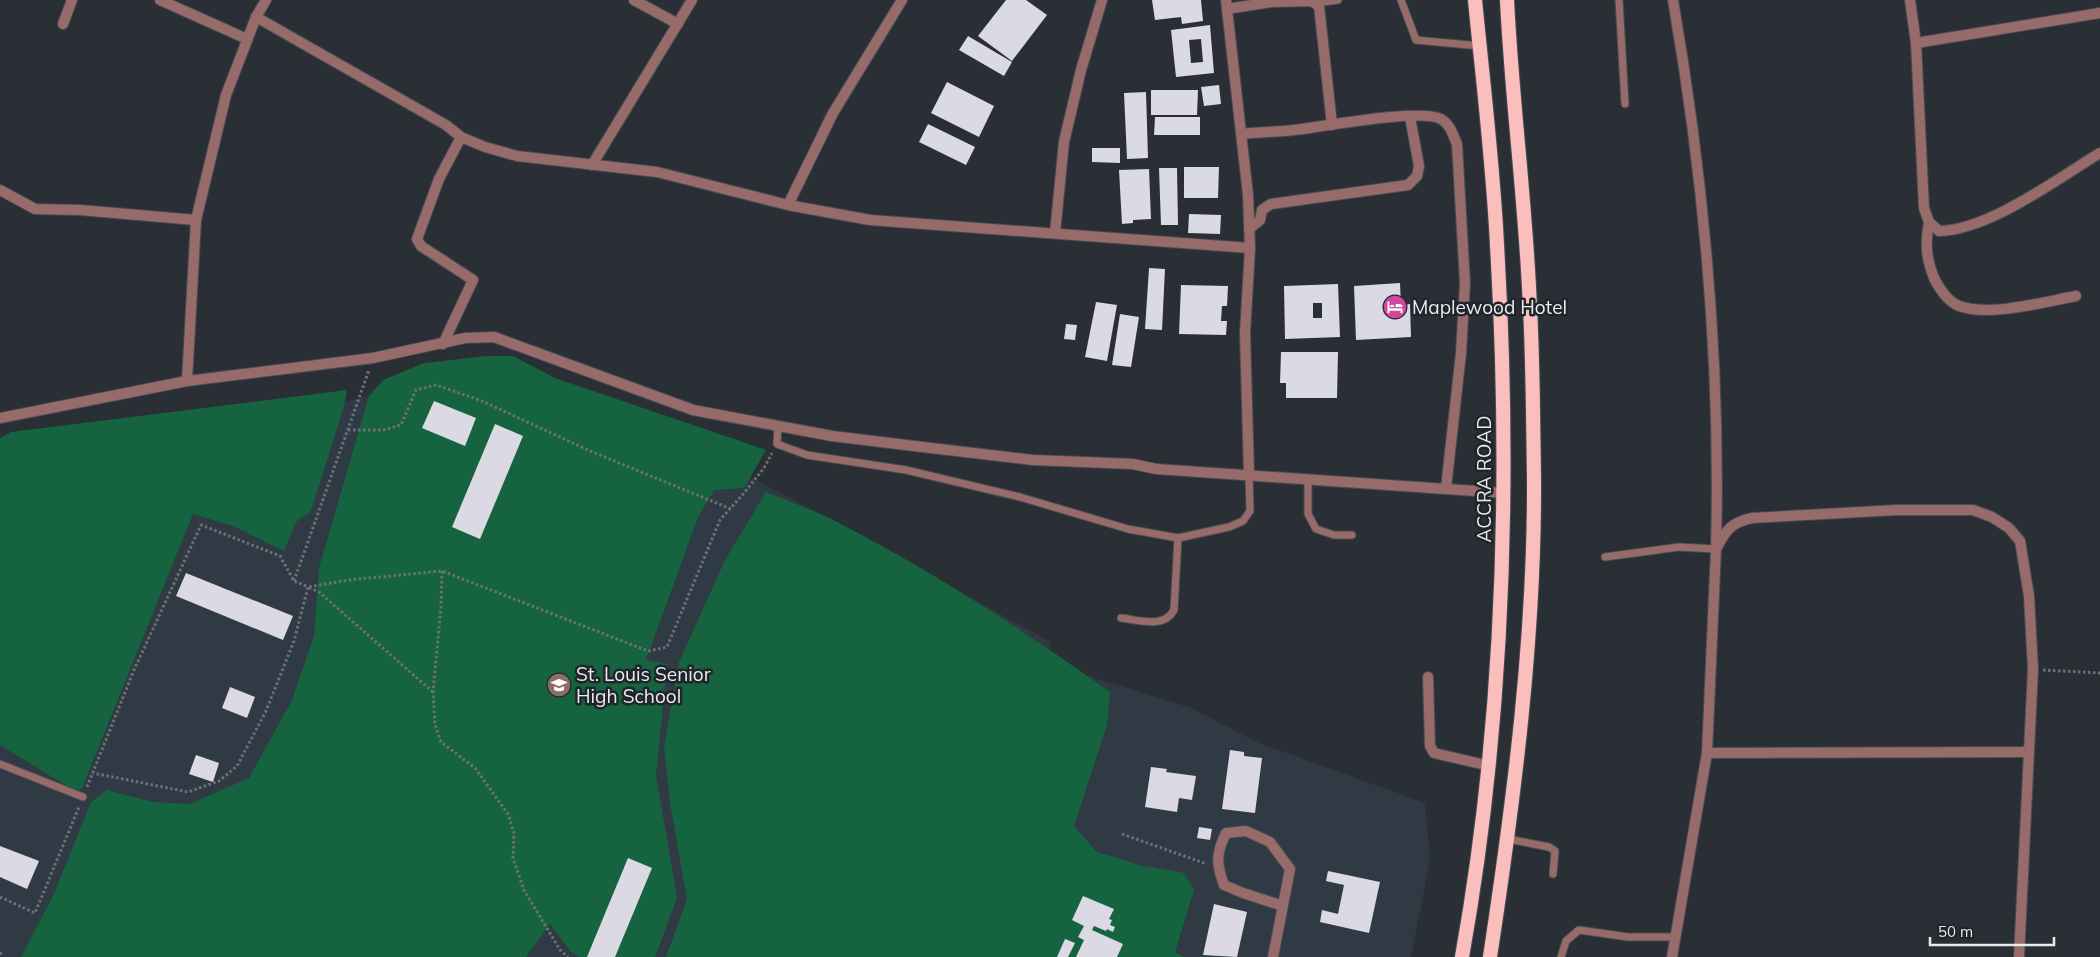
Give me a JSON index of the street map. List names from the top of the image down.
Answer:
{
  "streets": {
    "highway": ["ACCRA ROAD"]
  },
  "places": {
    "hotel": ["Maplewood Hotel"],
    "school or university": ["St. Louis Senior High School"]
  },
  "scale_bar": "50 m"
}
